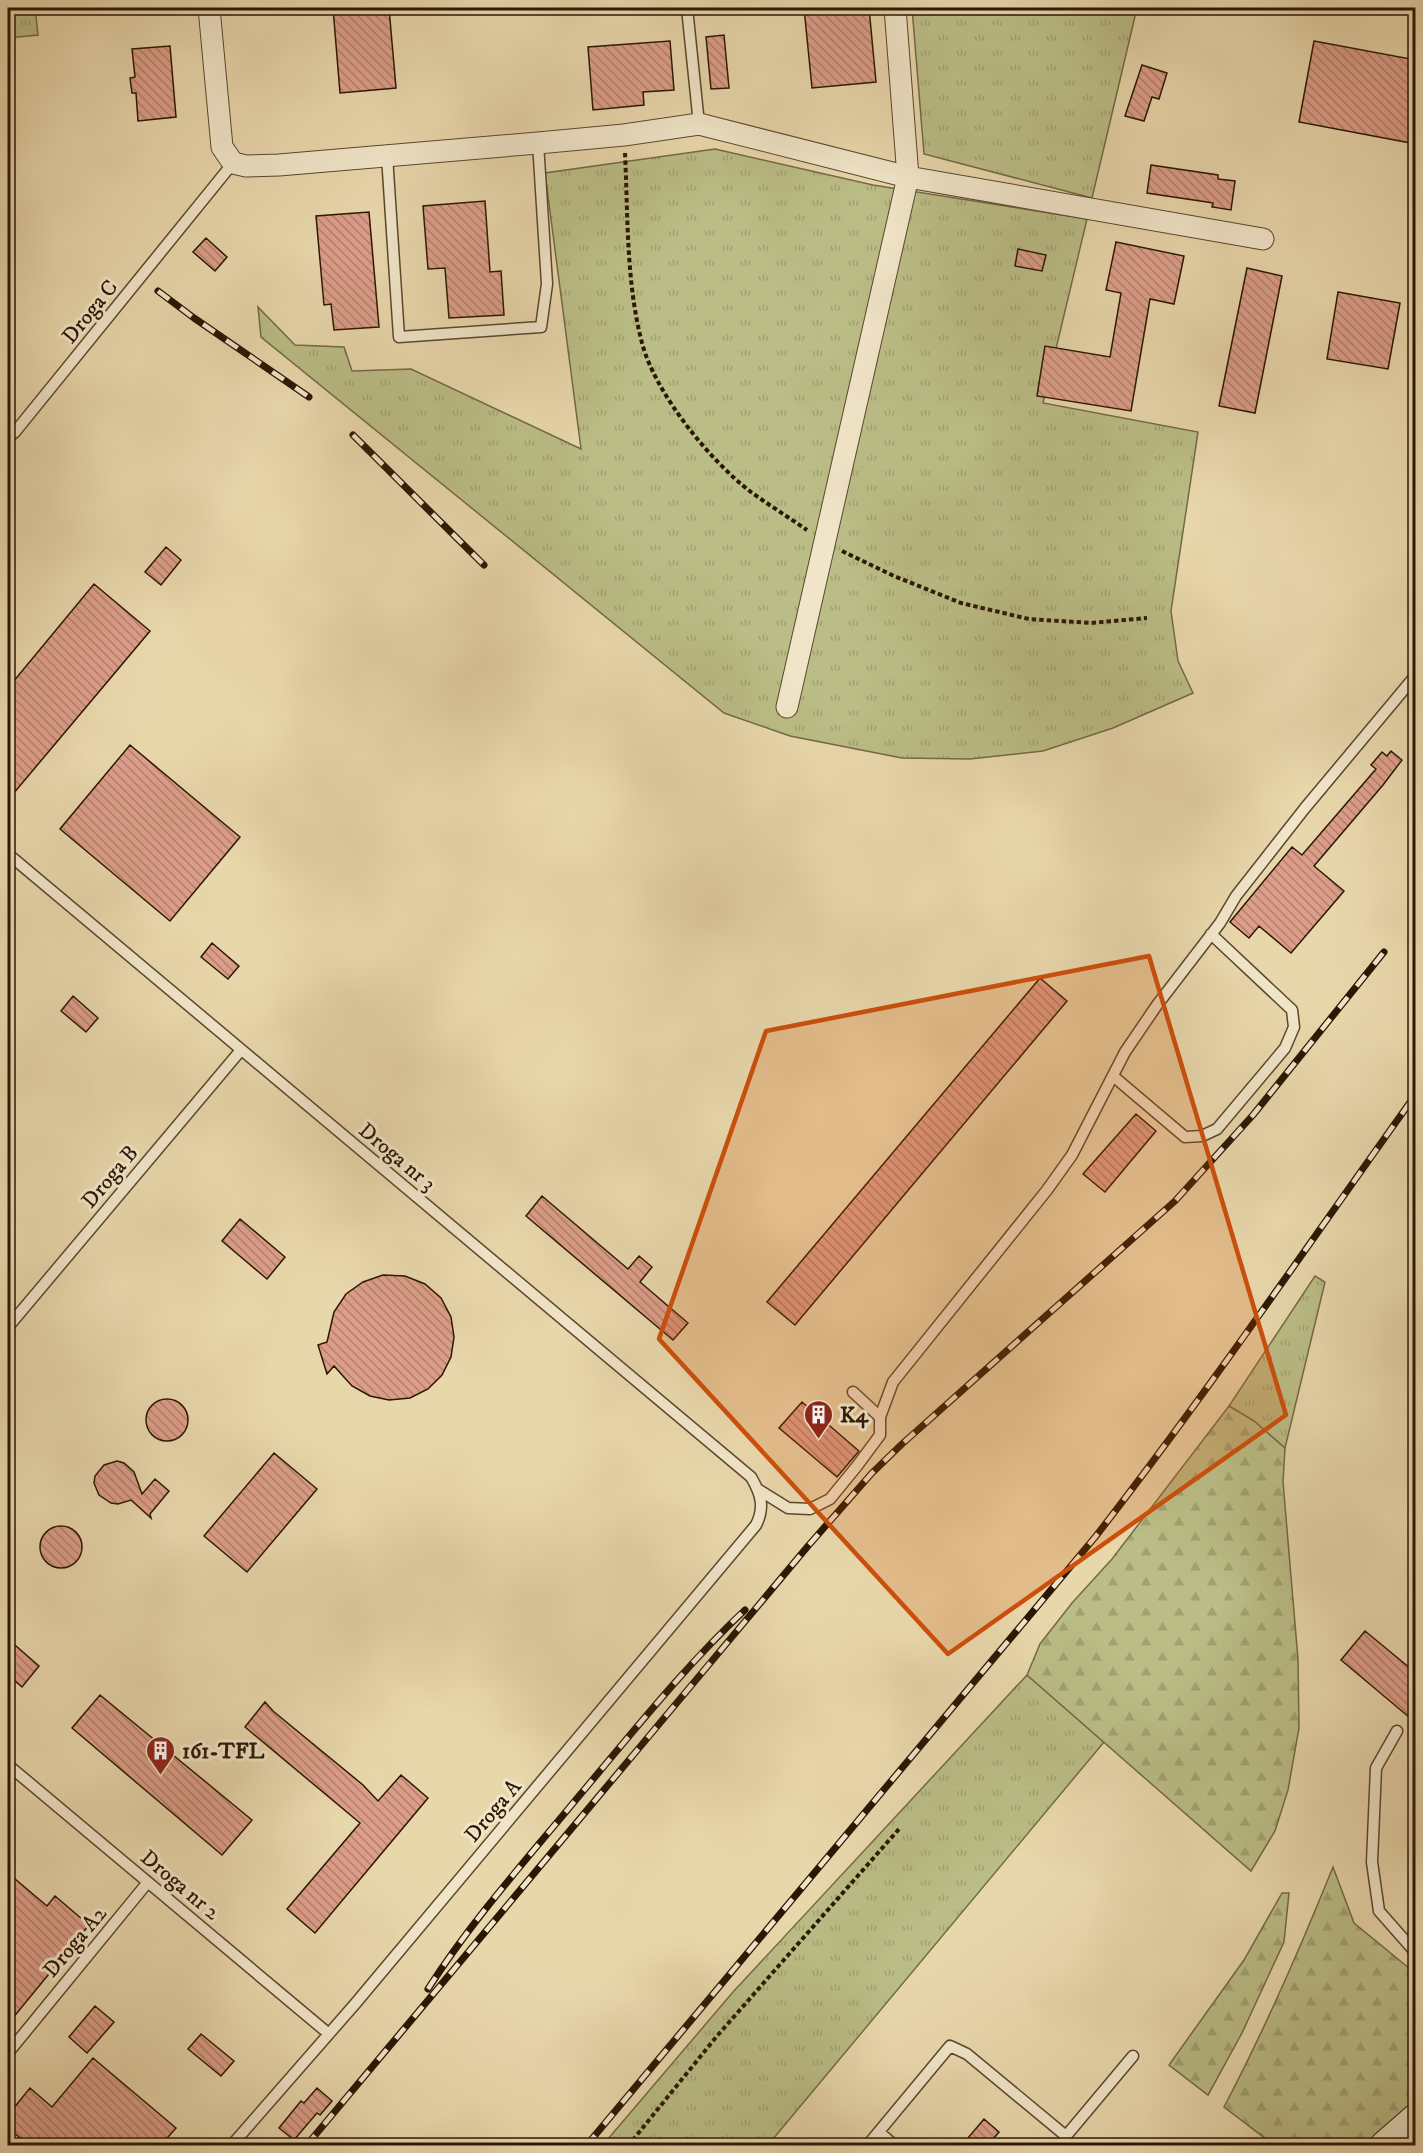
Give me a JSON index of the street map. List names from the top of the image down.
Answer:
{
  "streets": {
    "lane": [
      "Droga C",
      "Droga nr 3",
      "Droga B",
      "Droga A",
      "Droga nr 2",
      "Droga A2"
    ]
  },
  "crossings": [
    ["Droga nr 3", "Droga B"],
    ["Droga nr 3", "Droga A"],
    ["Droga A", "Droga nr 2"],
    ["Droga nr 2", "Droga A2"]
  ],
  "places": {
    "building": ["K4", "161-TFL"]
  }
}
